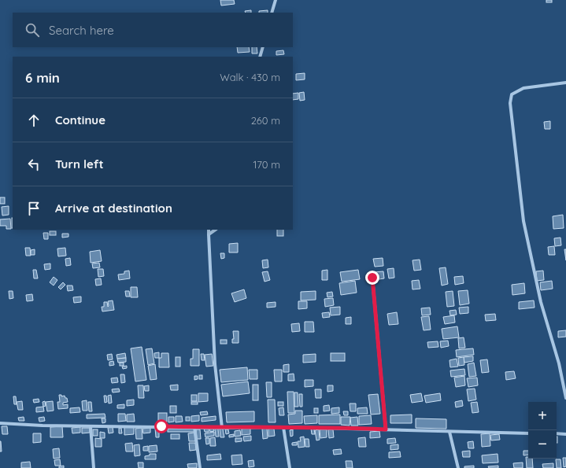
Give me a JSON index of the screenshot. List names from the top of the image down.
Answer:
{
  "page": {
    "search": "Search here",
    "heading": ["6 min", "Walk · 430 m"],
    "list": [
      ["Continue", "260 m"],
      ["Turn left", "170 m"],
      "Arrive at destination"
    ],
    "map_buttons": ["+", "−"]
  }
}
